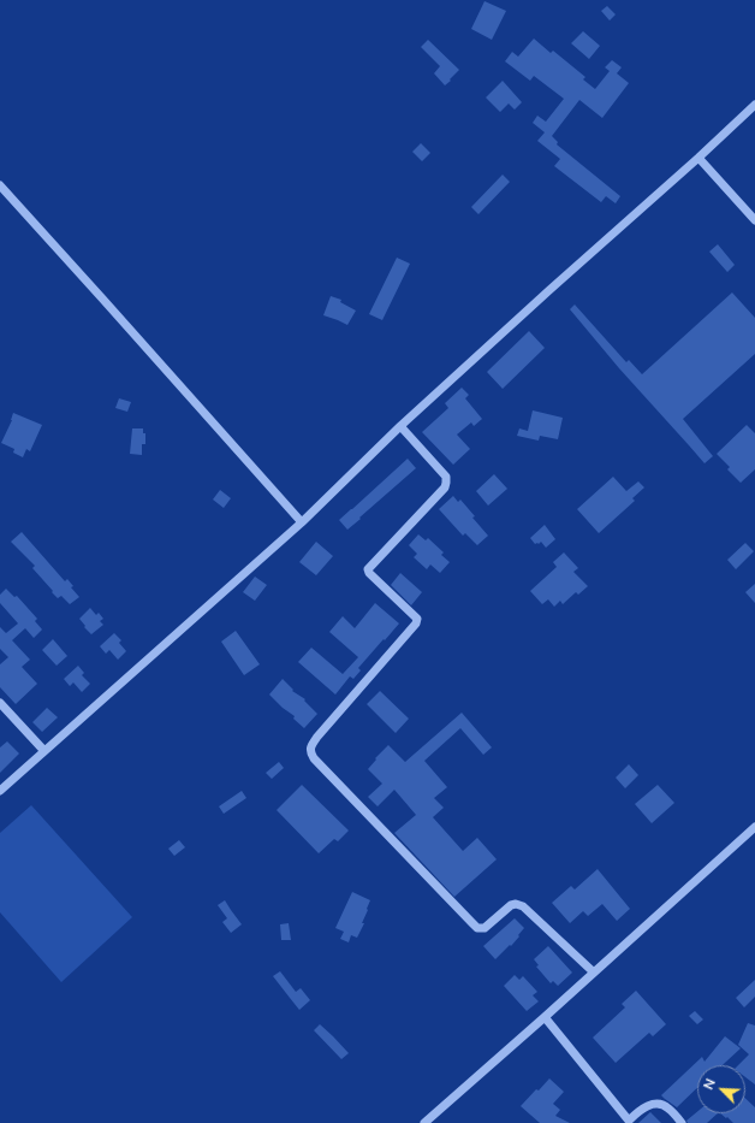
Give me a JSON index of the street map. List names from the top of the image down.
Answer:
{
  "north": "top left"
}
